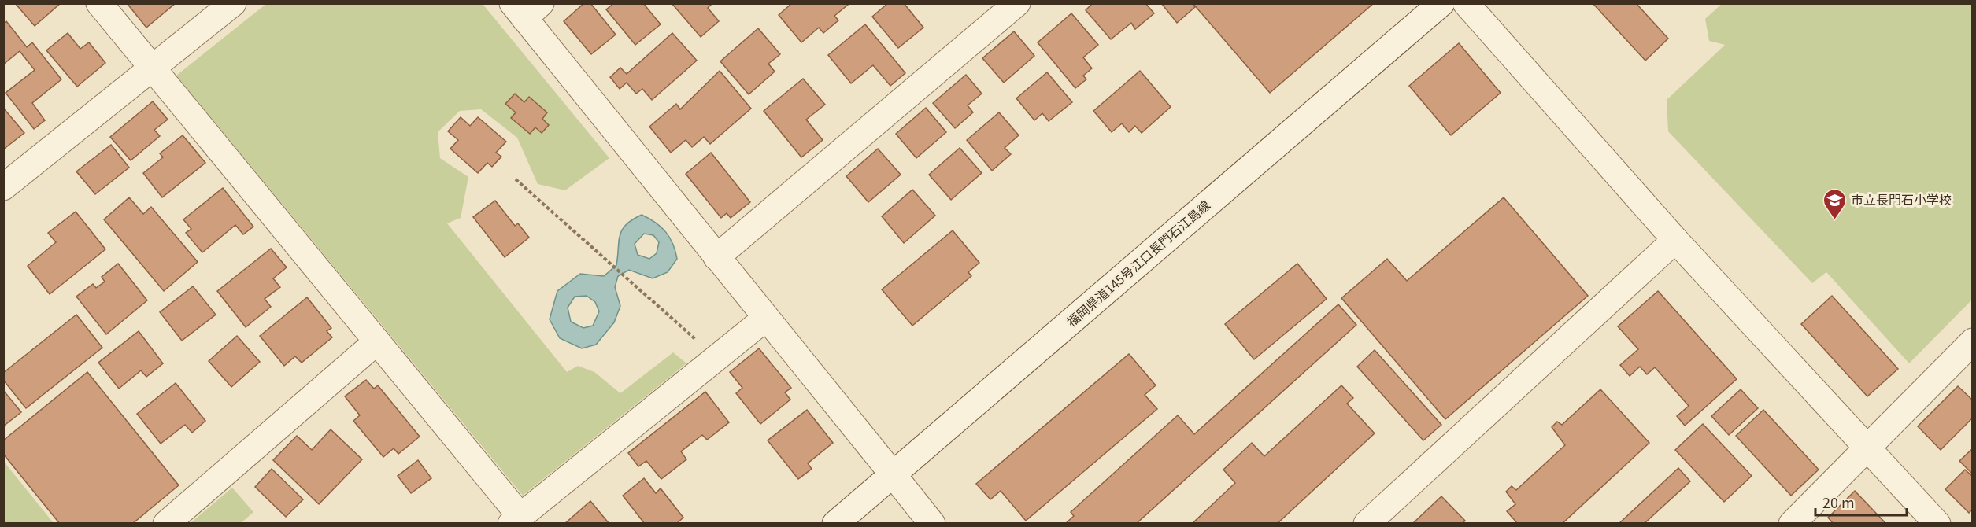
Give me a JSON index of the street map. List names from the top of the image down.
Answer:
{
  "streets": {
    "street": ["福岡県道145号江口長門石江島線"]
  },
  "places": {
    "school or university": ["市立長門石小学校"]
  },
  "scale_bar": "20 m"
}
